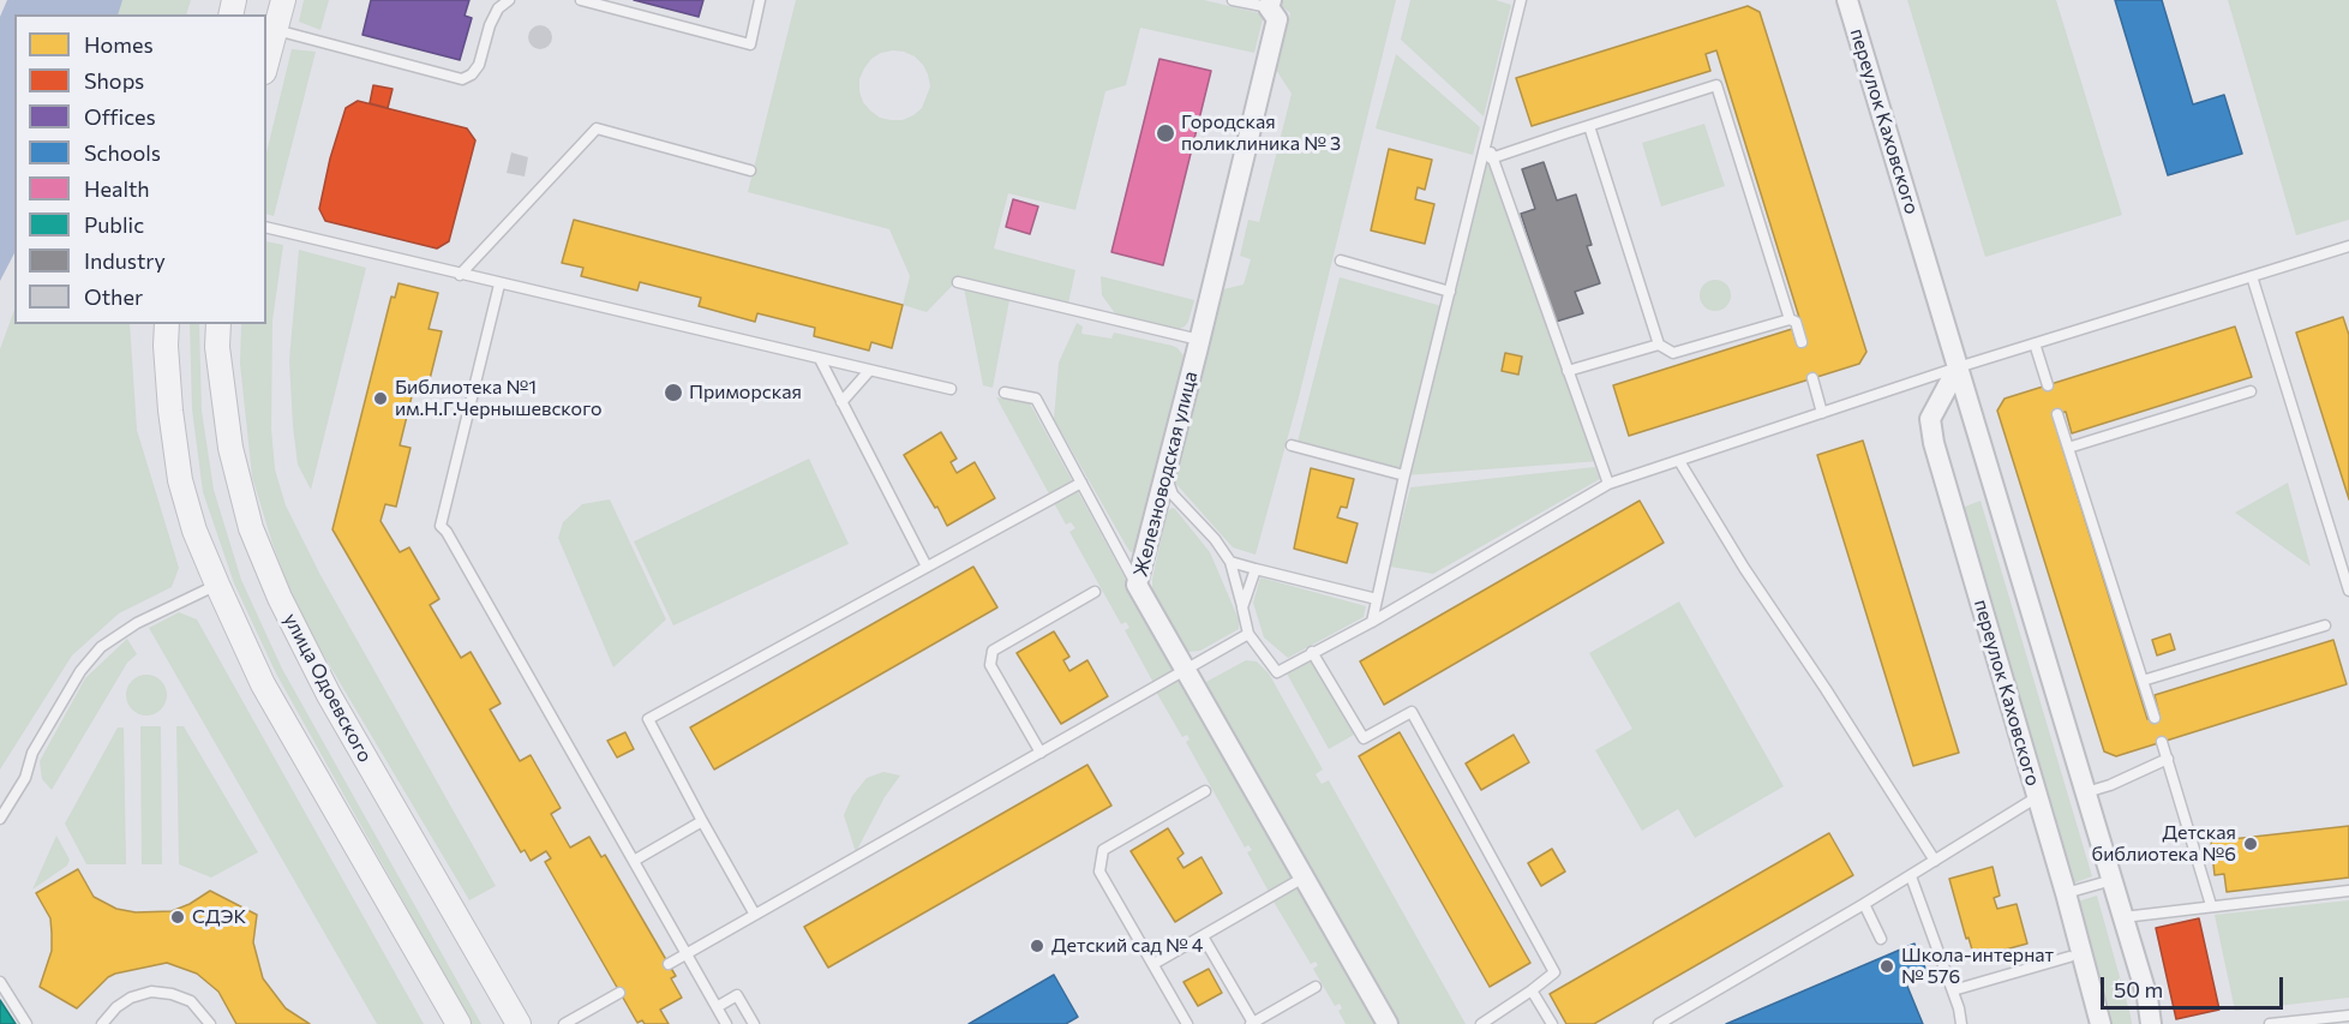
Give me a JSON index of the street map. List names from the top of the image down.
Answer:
{
  "streets": {
    "street": ["переулок Каховского", "Железноводская улица", "улица Одоевского"]
  },
  "places": [
    "Городская поликлиника № 3",
    "Приморская",
    "Библиотека №1 им.Н.Г.Чернышевского",
    "Детская библиотека №6",
    "СДЭК",
    "Детский сад № 4",
    "Школа-интернат № 576"
  ],
  "legend": [
    "Homes",
    "Shops",
    "Offices",
    "Schools",
    "Health",
    "Public",
    "Industry",
    "Other"
  ],
  "scale_bar": "50 m"
}
